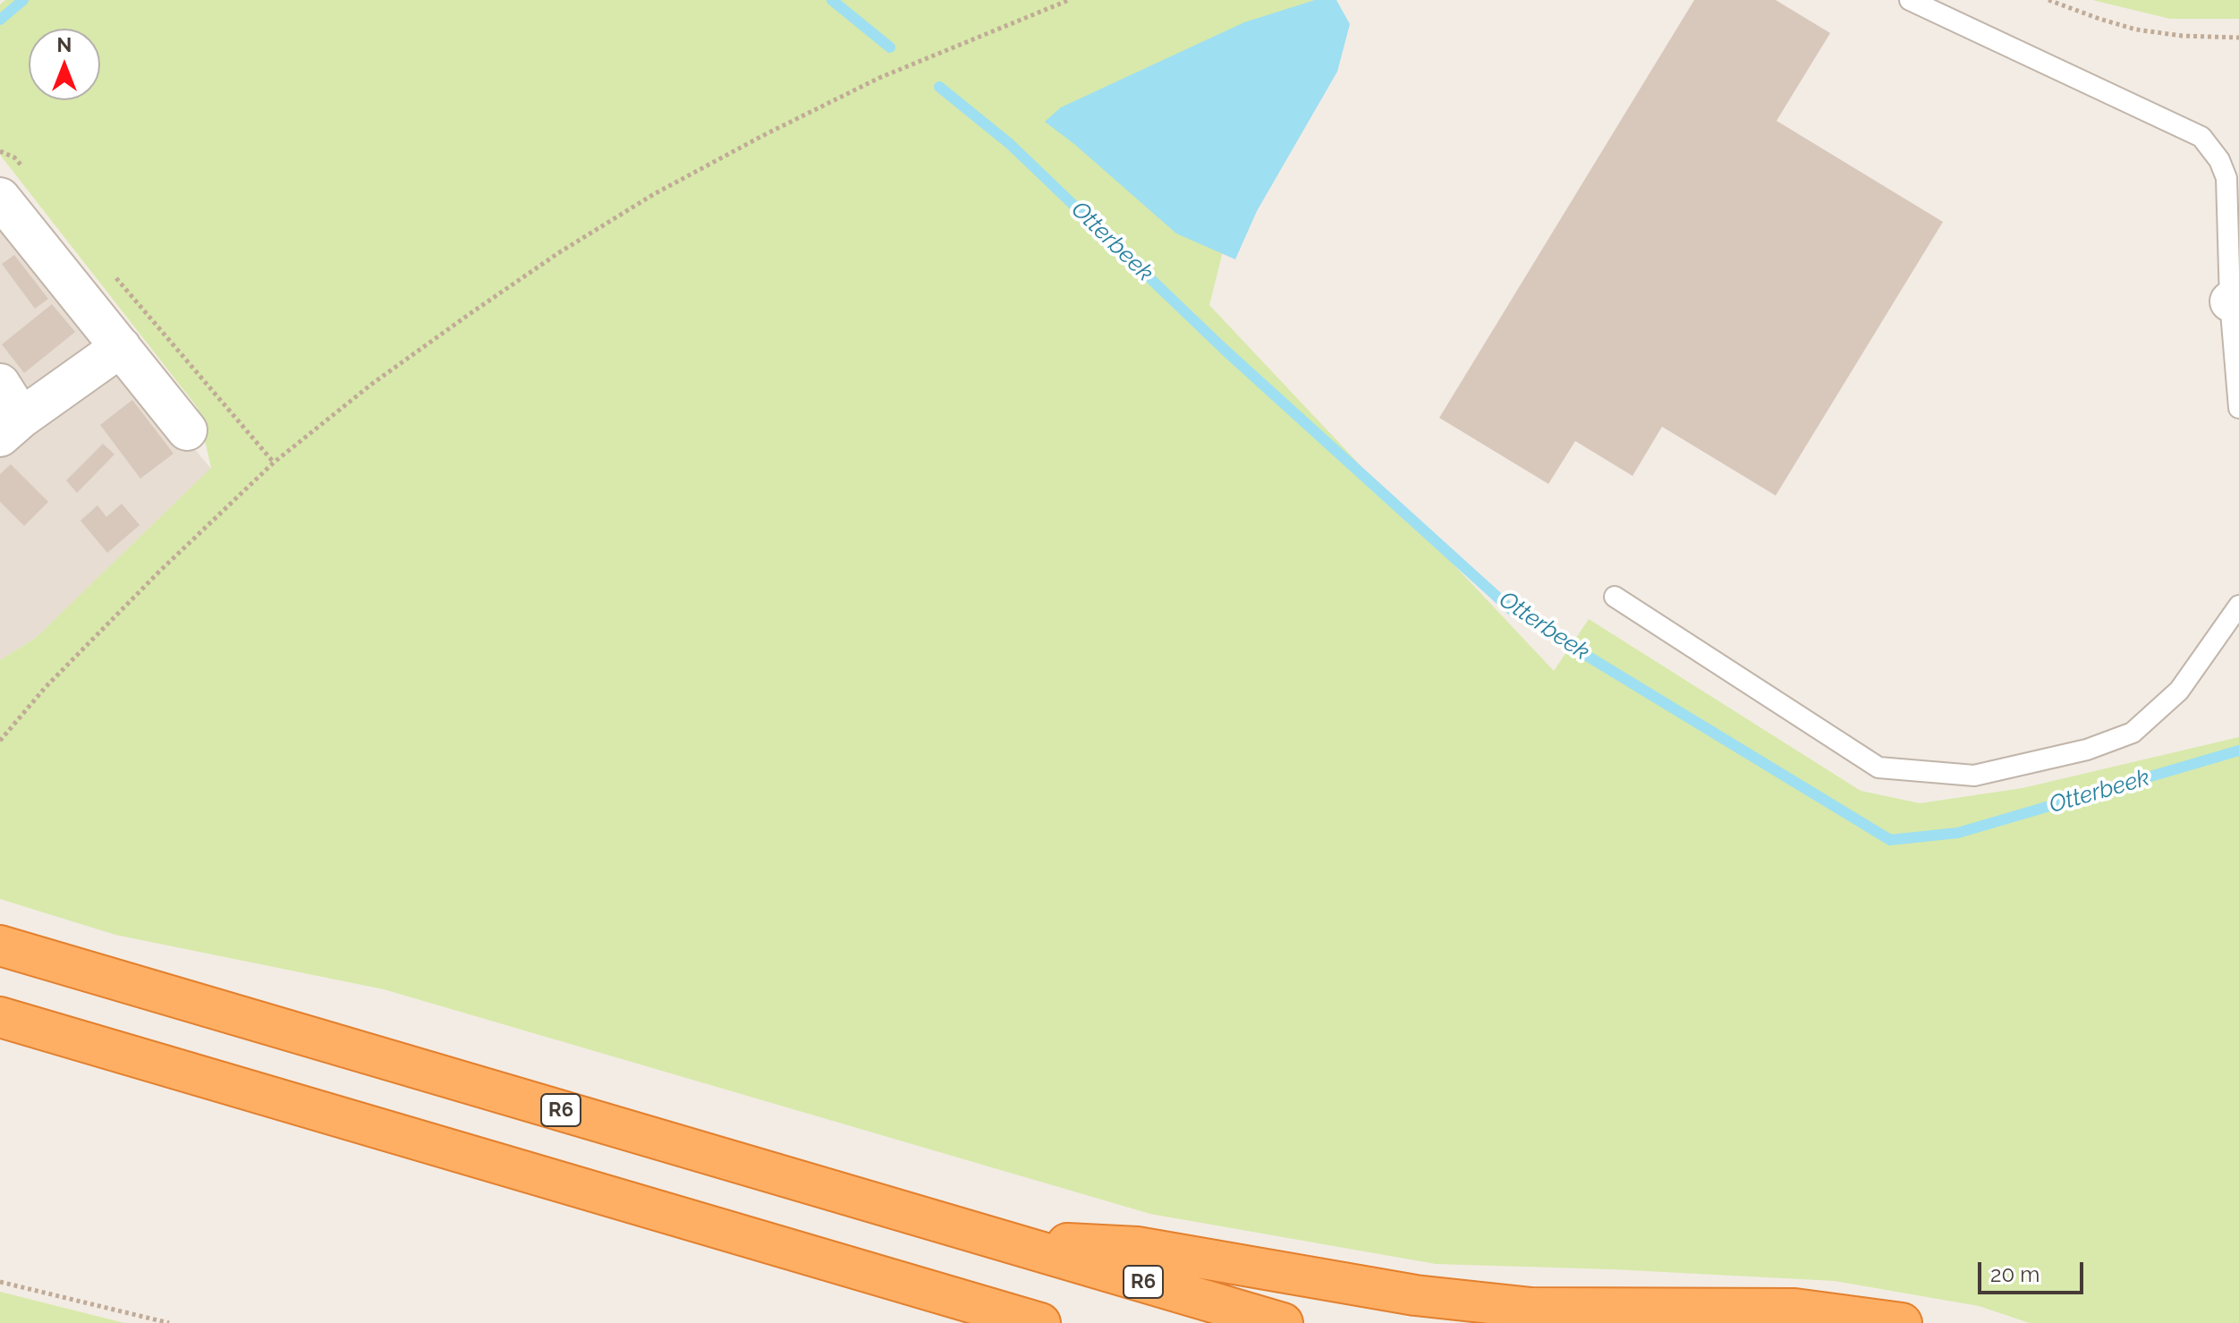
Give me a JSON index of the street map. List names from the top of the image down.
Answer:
{
  "streets": {
    "highway": ["R6"]
  },
  "water": ["Otterbeek"],
  "scale_bar": "20 m",
  "north": "top"
}
